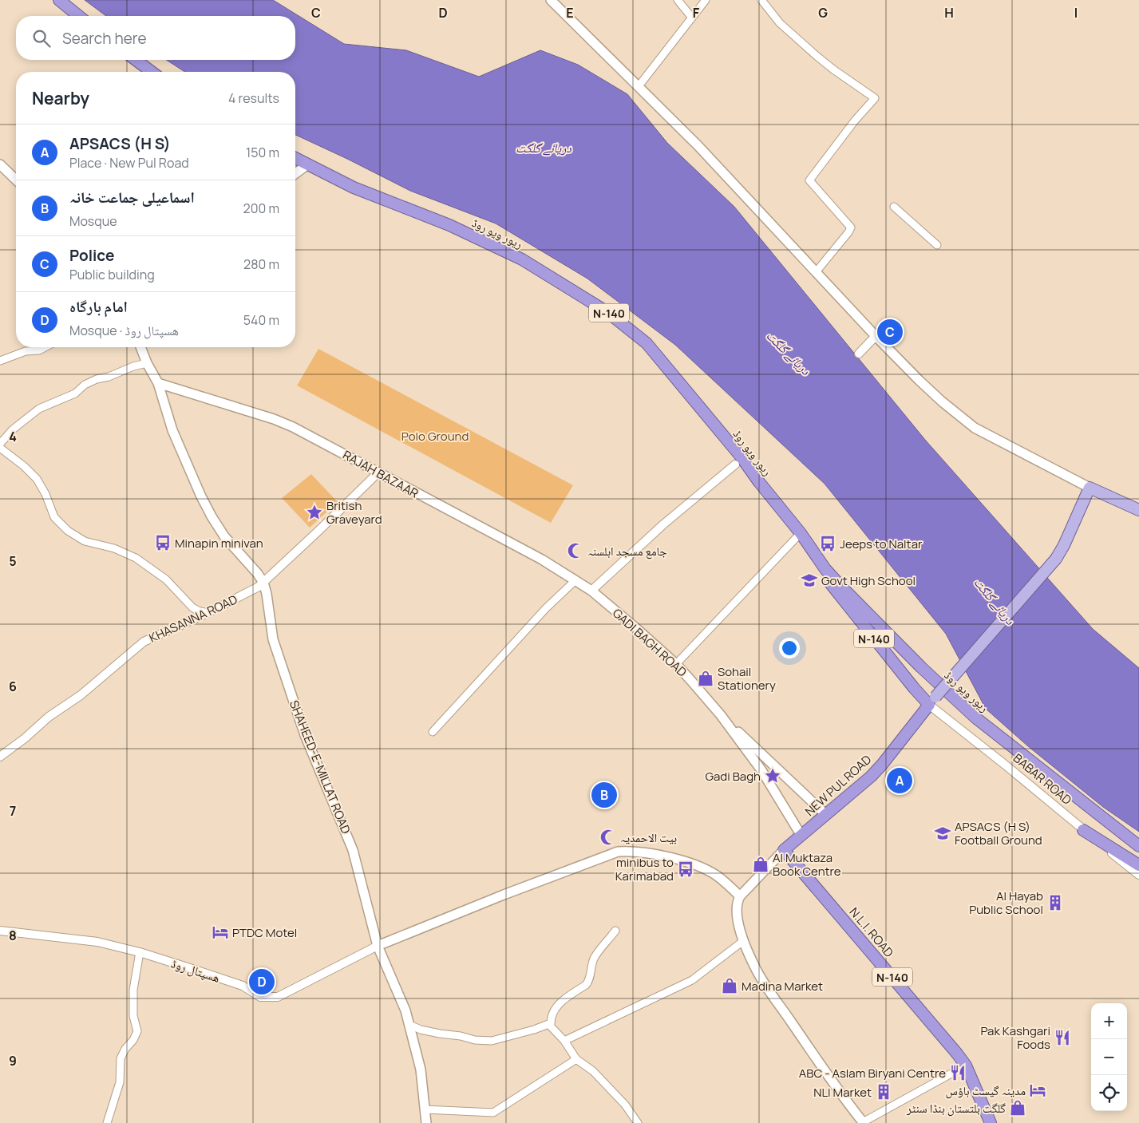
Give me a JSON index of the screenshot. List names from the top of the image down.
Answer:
{
  "streets": {
    "highway": [
      "ریور ویو روڈ",
      "N-140",
      "NEW PUL ROAD",
      "N.L.I. ROAD"
    ],
    "main road": ["RAJAH BAZAAR", "GADI BAGH ROAD", "SHAHEED-E-MILLAT ROAD"],
    "street": ["KHASANNA ROAD", "BABAR ROAD", "ھسپتال روڈ"]
  },
  "crossings": [
    ["ریور ویو روڈ", "N-140"],
    ["N-140", "BABAR ROAD"],
    ["N-140", "NEW PUL ROAD"],
    ["RAJAH BAZAAR", "KHASANNA ROAD"],
    ["RAJAH BAZAAR", "GADI BAGH ROAD"],
    ["RAJAH BAZAAR", "SHAHEED-E-MILLAT ROAD"],
    ["KHASANNA ROAD", "SHAHEED-E-MILLAT ROAD"],
    ["GADI BAGH ROAD", "NEW PUL ROAD"],
    ["SHAHEED-E-MILLAT ROAD", "ھسپتال روڈ"],
    ["BABAR ROAD", "NEW PUL ROAD"]
  ],
  "water": ["دریائے گلگت"],
  "parks": ["Polo Ground"],
  "places": {
    "place": ["British Graveyard", "Gadi Bagh"],
    "bus stop": ["Minapin minivan", "Jeeps to Naltar", "minibus to Karimabad"],
    "mosque": ["جامع مسجد اہلسنہ", "بیت الاحمدیہ"],
    "school or university": ["Govt High School", "APSACS (H S) Football Ground"],
    "shop": [
      "Sohail Stationery",
      "Al Muktaza Book Centre",
      "Madina Market",
      "گلگت بلتستان ہنڈا سنٹر"
    ],
    "building": ["Al Hayab Public School", "NLI Market"],
    "hotel": ["PTDC Motel", "مدینہ گیسٹ ہاؤس"],
    "restaurant": ["Pak Kashgari Foods", "ABC - Aslam Biryani Centre"]
  },
  "page": {
    "search": "Search here",
    "heading": ["Nearby", "4 results"],
    "list": [
      {
        "mark": "A",
        "name": "APSACS (H S)",
        "note": "Place · New Pul Road",
        "value": "150 m"
      },
      {
        "mark": "B",
        "name": "اسماعیلی جماعت خانہ",
        "note": "Mosque",
        "value": "200 m"
      },
      {
        "mark": "C",
        "name": "Police",
        "note": "Public building",
        "value": "280 m"
      },
      {
        "mark": "D",
        "name": "امام بارگاہ",
        "note": "Mosque · ھسپتال روڈ",
        "value": "540 m"
      }
    ],
    "pins": [
      "C",
      "A",
      "B",
      "D"
    ],
    "map_buttons": ["+", "−"]
  },
  "grid": {
    "columns": [
      "C",
      "D",
      "E",
      "F",
      "G",
      "H",
      "I"
    ],
    "rows": [
      "4",
      "5",
      "6",
      "7",
      "8",
      "9"
    ]
  }
}
